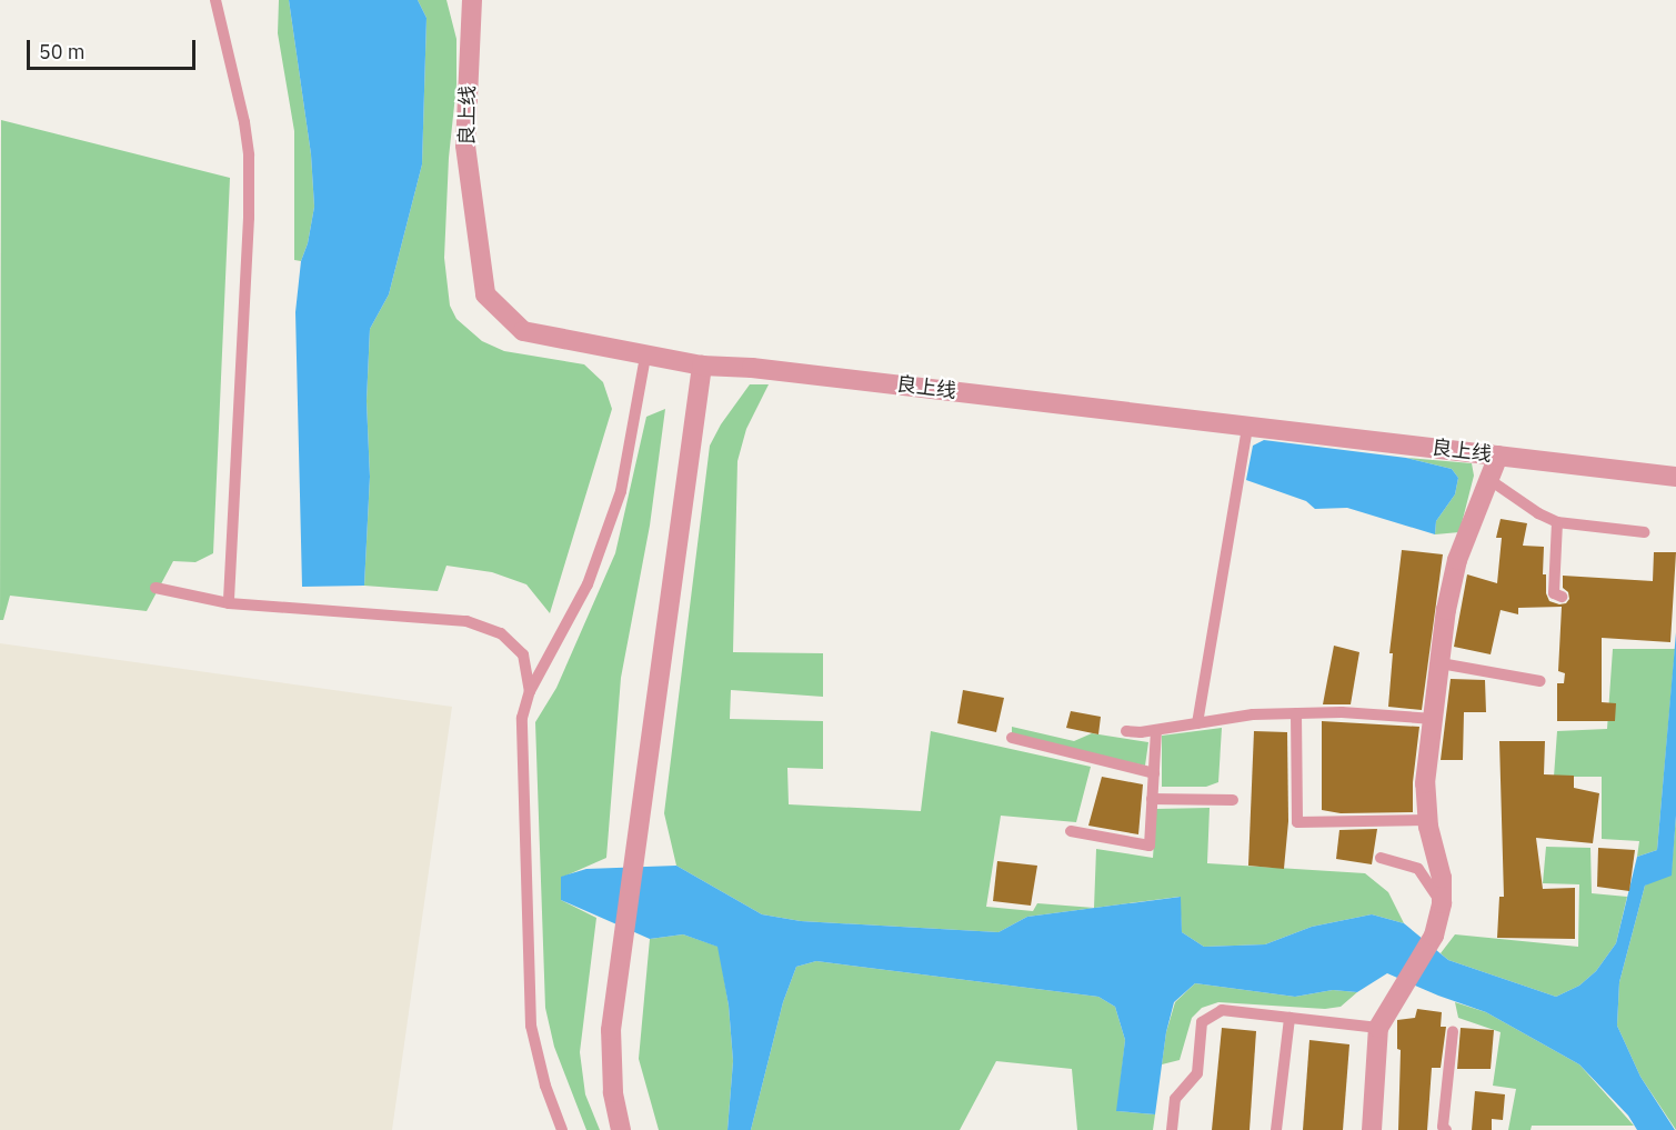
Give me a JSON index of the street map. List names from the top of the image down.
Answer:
{
  "streets": {
    "street": ["良上线"]
  },
  "scale_bar": "50 m"
}
